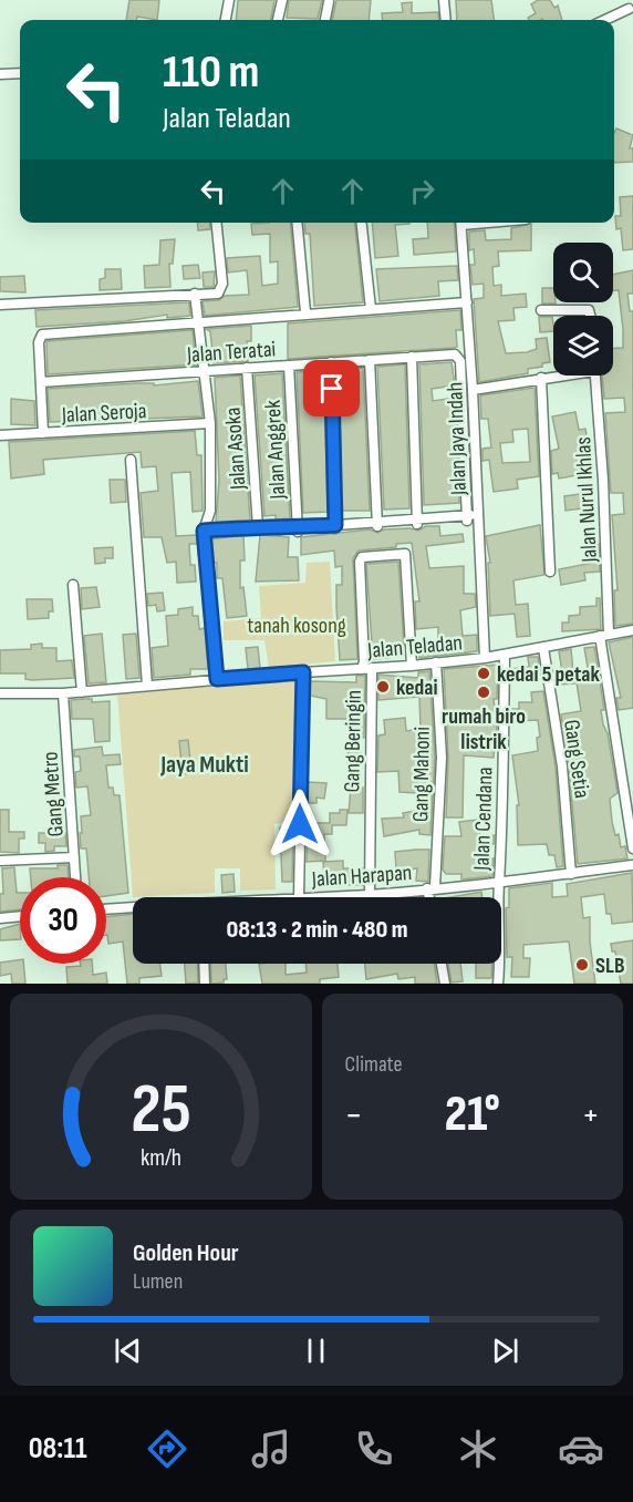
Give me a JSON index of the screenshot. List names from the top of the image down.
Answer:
{
  "streets": {
    "street": [
      "Jalan Teratai",
      "Jalan Seroja",
      "Jalan Jaya Indah",
      "Jalan Asoka",
      "Jalan Anggrek",
      "Jalan Nurul Ikhlas",
      "Jalan Teladan",
      "Gang Beringin",
      "Gang Setia",
      "Gang Mahoni",
      "Gang Metro",
      "Jalan Cendana",
      "Jalan Harapan"
    ]
  },
  "crossings": [
    ["Jalan Teratai", "Jalan Jaya Indah"],
    ["Jalan Teratai", "Jalan Asoka"],
    ["Jalan Teratai", "Jalan Anggrek"],
    ["Jalan Jaya Indah", "Jalan Teladan"],
    ["Jalan Nurul Ikhlas", "Jalan Teladan"],
    ["Jalan Teladan", "Gang Beringin"],
    ["Jalan Teladan", "Gang Setia"],
    ["Jalan Teladan", "Gang Mahoni"],
    ["Jalan Teladan", "Gang Metro"],
    ["Jalan Teladan", "Jalan Cendana"],
    ["Gang Beringin", "Jalan Harapan"],
    ["Gang Setia", "Jalan Harapan"],
    ["Gang Mahoni", "Jalan Harapan"],
    ["Jalan Cendana", "Jalan Harapan"]
  ],
  "districts": ["Jaya Mukti"],
  "parks": ["tanah kosong"],
  "places": [
    "kedai 5 petak",
    "kedai",
    "rumah biro listrik",
    "SLB"
  ],
  "page": {
    "turn": ["110 m", "Jalan Teladan"],
    "limit": "30",
    "trip": "08:13 · 2 min · 480 m",
    "tile": "Climate",
    "heat": ["−", "21°", "+"],
    "song": ["Golden Hour", "Lumen"],
    "tabs": "08:11",
    "gauge": ["25", "km/h"]
  }
}
